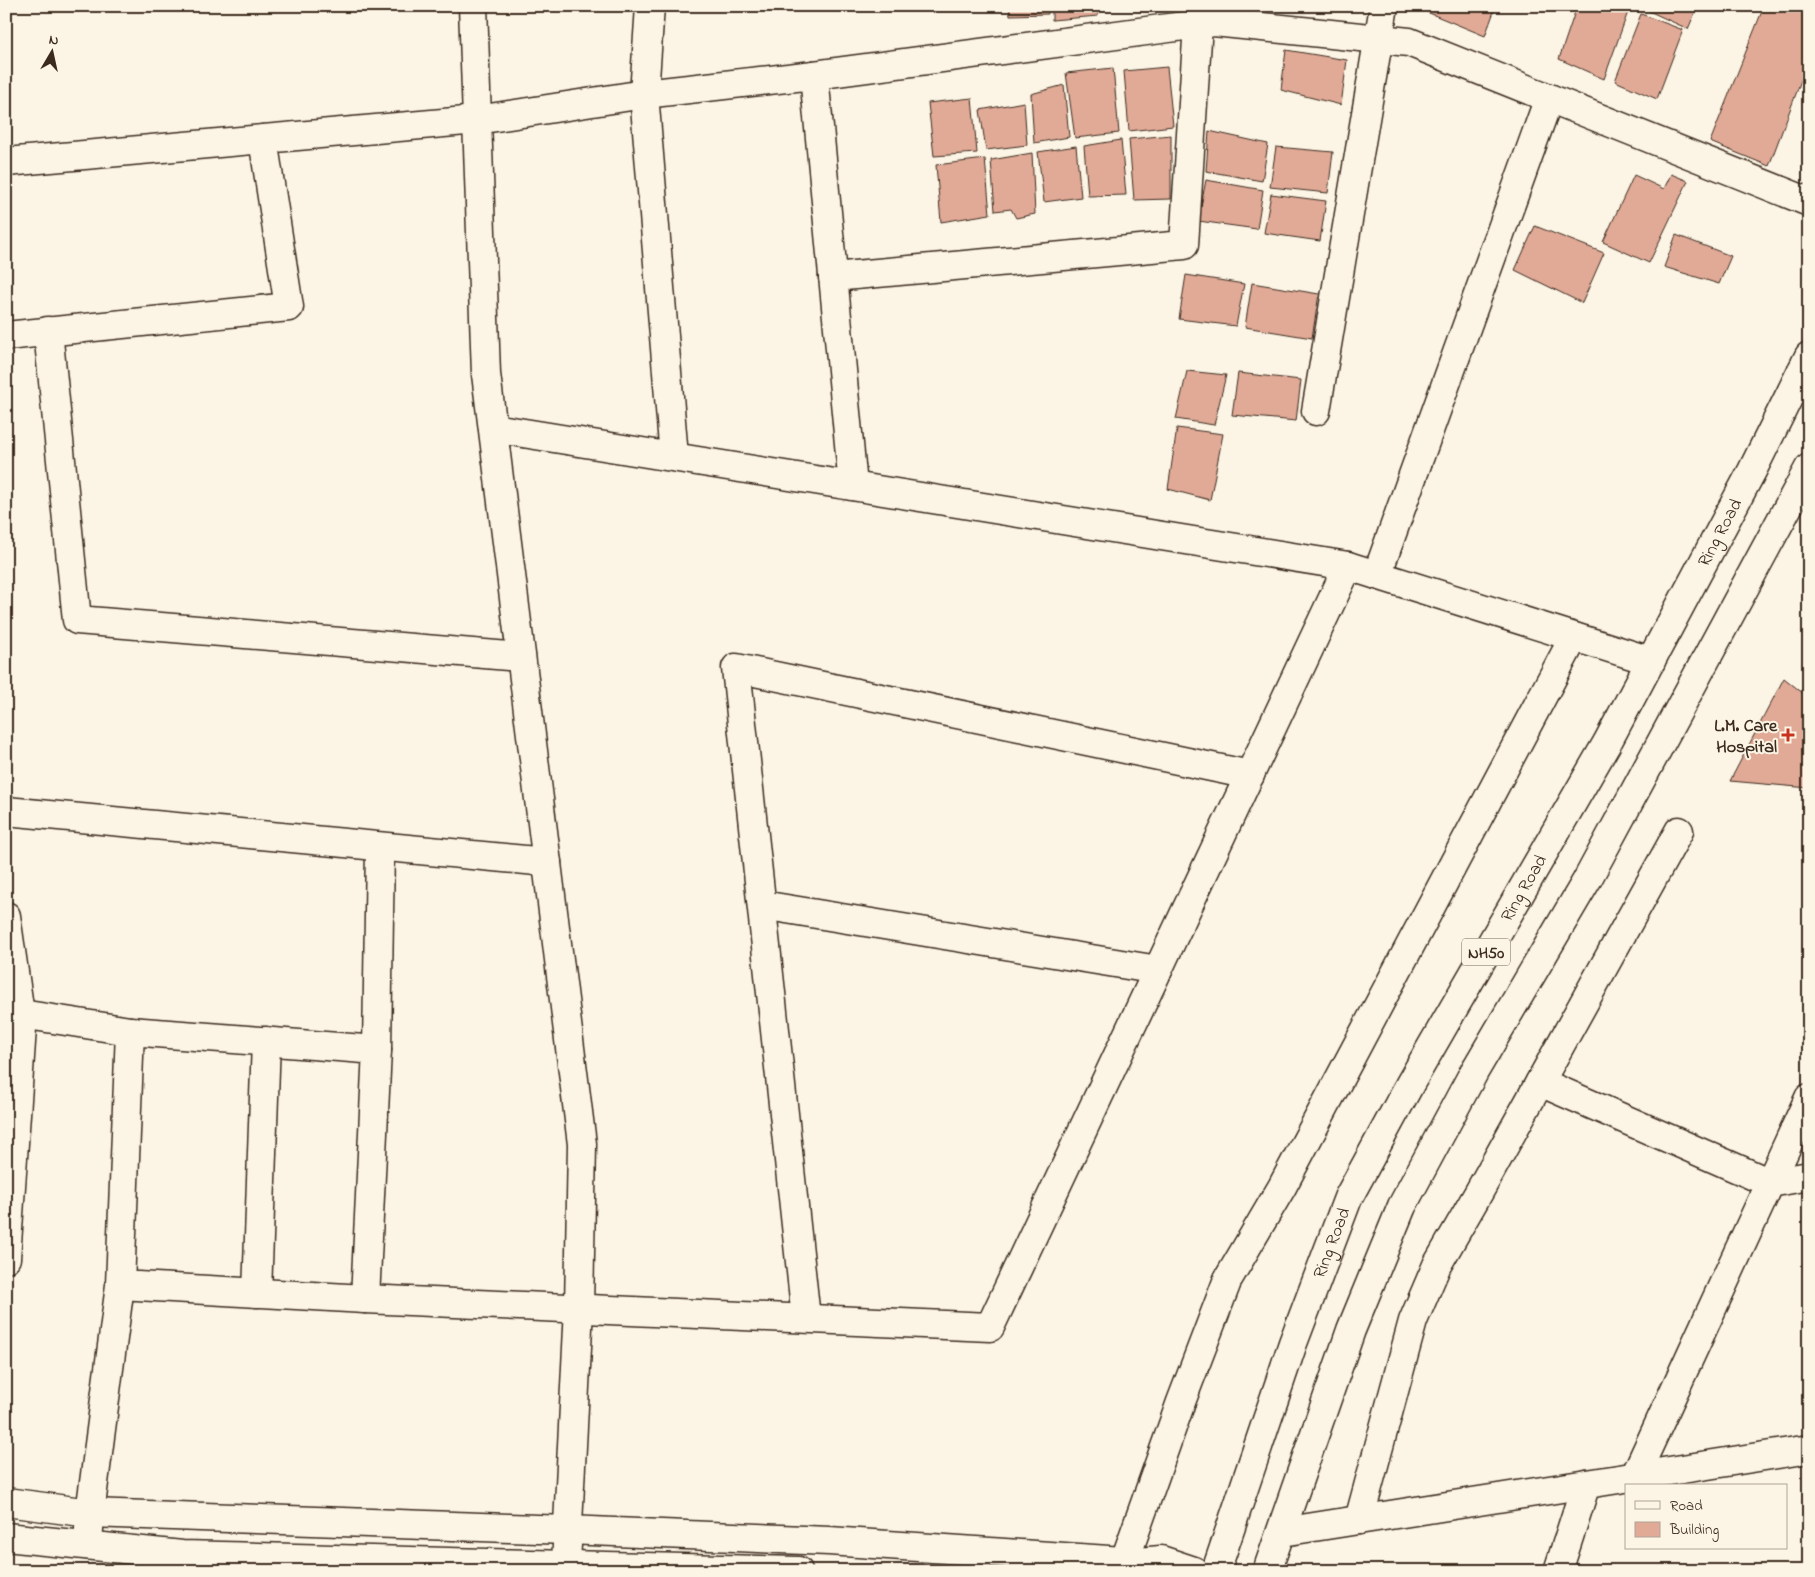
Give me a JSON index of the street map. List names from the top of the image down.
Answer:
{
  "streets": {
    "main road": ["Ring Road", "NH50"]
  },
  "places": {
    "health": ["L.M. Care Hospital"]
  },
  "legend": ["Road", "Building"],
  "north": "top"
}
